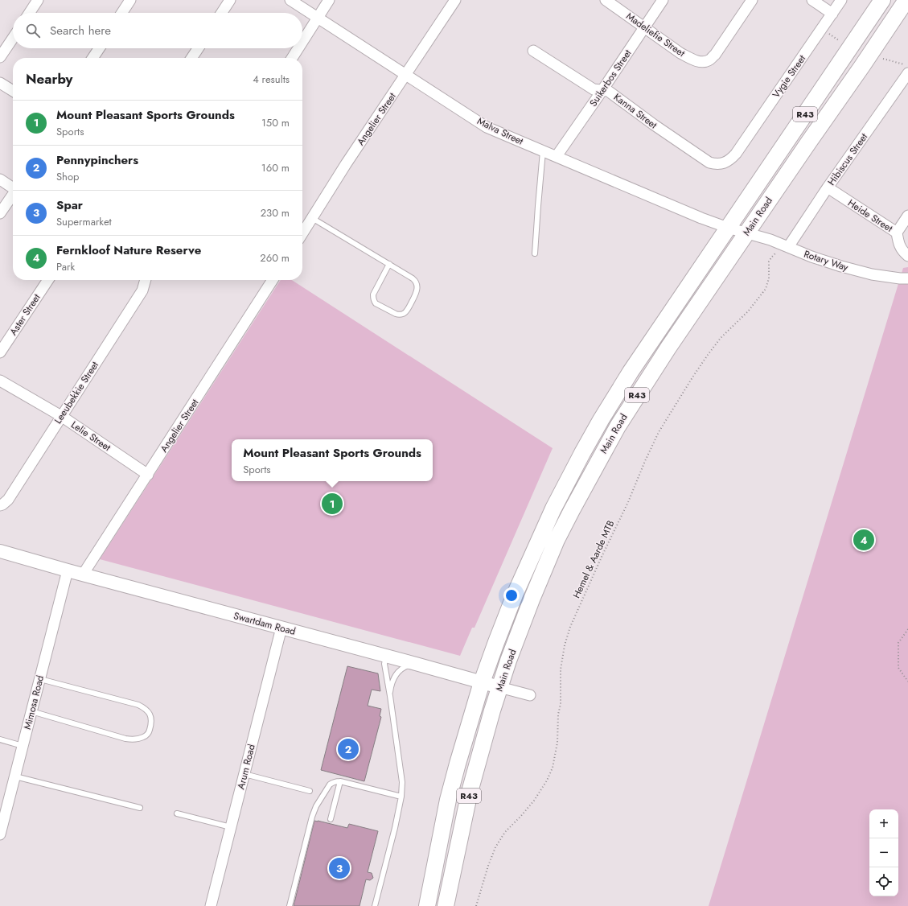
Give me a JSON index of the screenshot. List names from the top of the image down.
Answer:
{
  "streets": {
    "main road": ["R43", "Main Road"],
    "street": [
      "Madeliefie Street",
      "Vygie Street",
      "Suikerbos Street",
      "Kanna Street",
      "Angelier Street",
      "Malva Street",
      "Hibiscus Street",
      "Heide Street",
      "Rotary Way",
      "Aster Street",
      "Leeubekkie Street",
      "Lelie Street",
      "Swartdam Road",
      "Mimosa Road",
      "Arum Road"
    ],
    "path": ["Hemel & Aarde MTB"]
  },
  "crossings": [
    ["Madeliefie Street", "Suikerbos Street"],
    ["Vygie Street", "Kanna Street"],
    ["Suikerbos Street", "Kanna Street"],
    ["Suikerbos Street", "Malva Street"],
    ["Angelier Street", "Malva Street"],
    ["Angelier Street", "Lelie Street"],
    ["Angelier Street", "Swartdam Road"],
    ["Malva Street", "Main Road"],
    ["Malva Street", "Rotary Way"],
    ["Hibiscus Street", "Heide Street"],
    ["Hibiscus Street", "Rotary Way"],
    ["Hibiscus Street", "Hemel & Aarde MTB"],
    ["Main Road", "Rotary Way"],
    ["Main Road", "Swartdam Road"],
    ["Rotary Way", "Hemel & Aarde MTB"],
    ["Leeubekkie Street", "Lelie Street"],
    ["Swartdam Road", "Mimosa Road"],
    ["Swartdam Road", "Arum Road"]
  ],
  "page": {
    "search": "Search here",
    "heading": ["Nearby", "4 results"],
    "list": [
      {
        "mark": "1",
        "name": "Mount Pleasant Sports Grounds",
        "note": "Sports",
        "value": "150 m"
      },
      {
        "mark": "2",
        "name": "Pennypinchers",
        "note": "Shop",
        "value": "160 m"
      },
      {
        "mark": "3",
        "name": "Spar",
        "note": "Supermarket",
        "value": "230 m"
      },
      {
        "mark": "4",
        "name": "Fernkloof Nature Reserve",
        "note": "Park",
        "value": "260 m"
      }
    ],
    "popup": ["Mount Pleasant Sports Grounds", "Sports"],
    "pins": [
      "1",
      "4",
      "2",
      "3"
    ],
    "map_buttons": ["+", "−"]
  }
}
